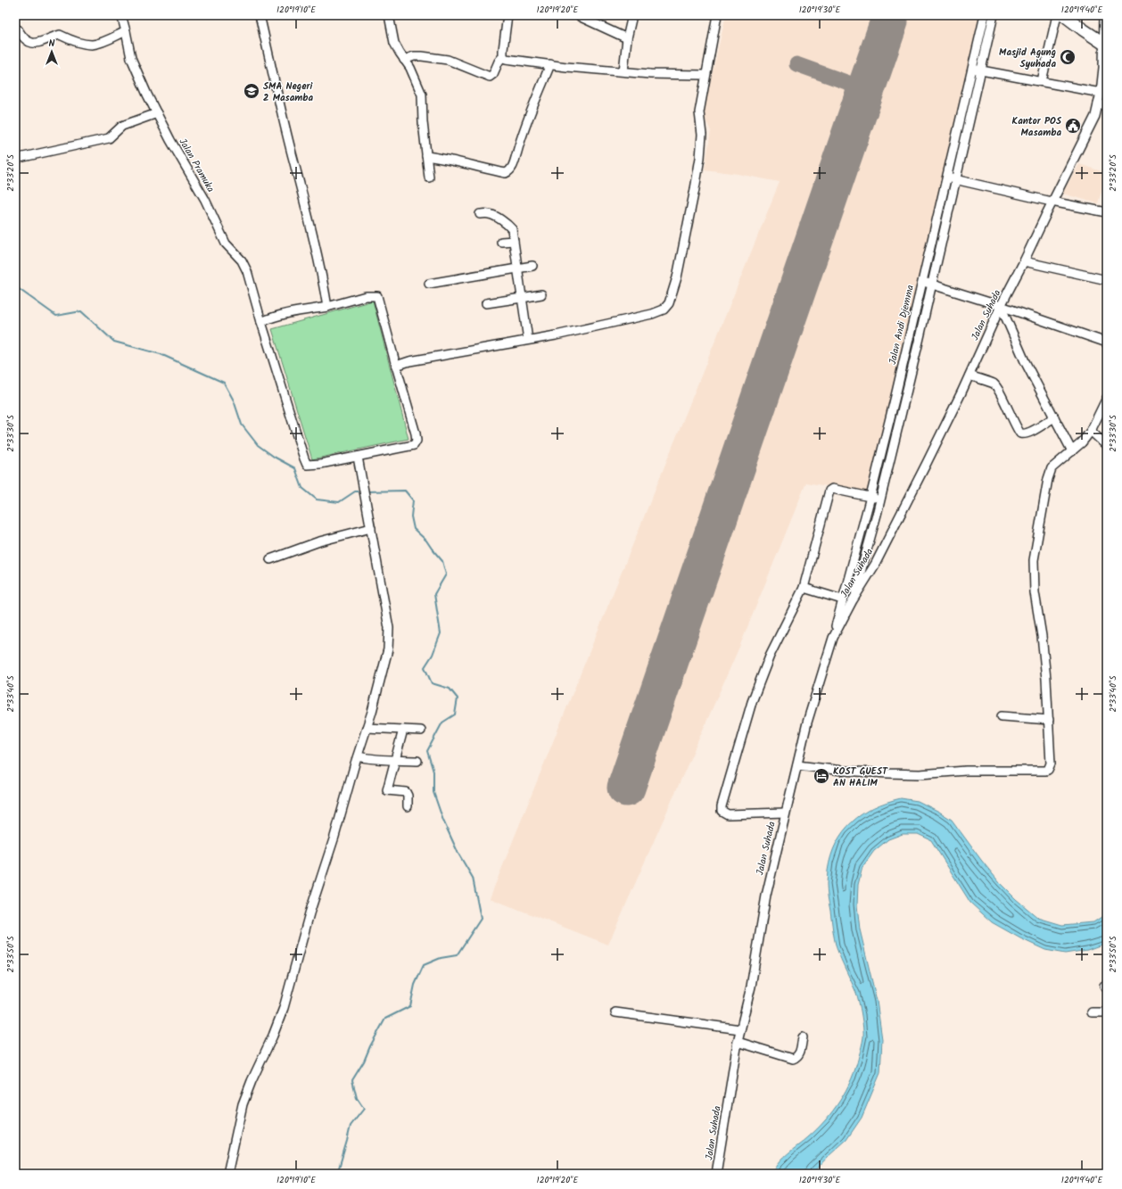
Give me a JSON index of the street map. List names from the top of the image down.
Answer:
{
  "streets": {
    "street": ["Jalan Pramuka", "Jalan Suhada", "Jalan Andi Djemma"]
  },
  "crossings": [
    ["Jalan Suhada", "Jalan Andi Djemma"]
  ],
  "places": {
    "mosque": ["Masjid Agung Syuhada"],
    "school or university": ["SMA Negeri 2 Masamba"],
    "public building": ["Kantor POS Masamba"],
    "hotel": ["KOST GUEST AN HALIM"]
  },
  "north": "top",
  "coordinates": [
    "120°19'10\"E",
    "120°19'20\"E",
    "120°19'30\"E",
    "120°19'40\"E",
    "2°33'20\"S",
    "2°33'30\"S",
    "2°33'40\"S",
    "2°33'50\"S"
  ]
}
